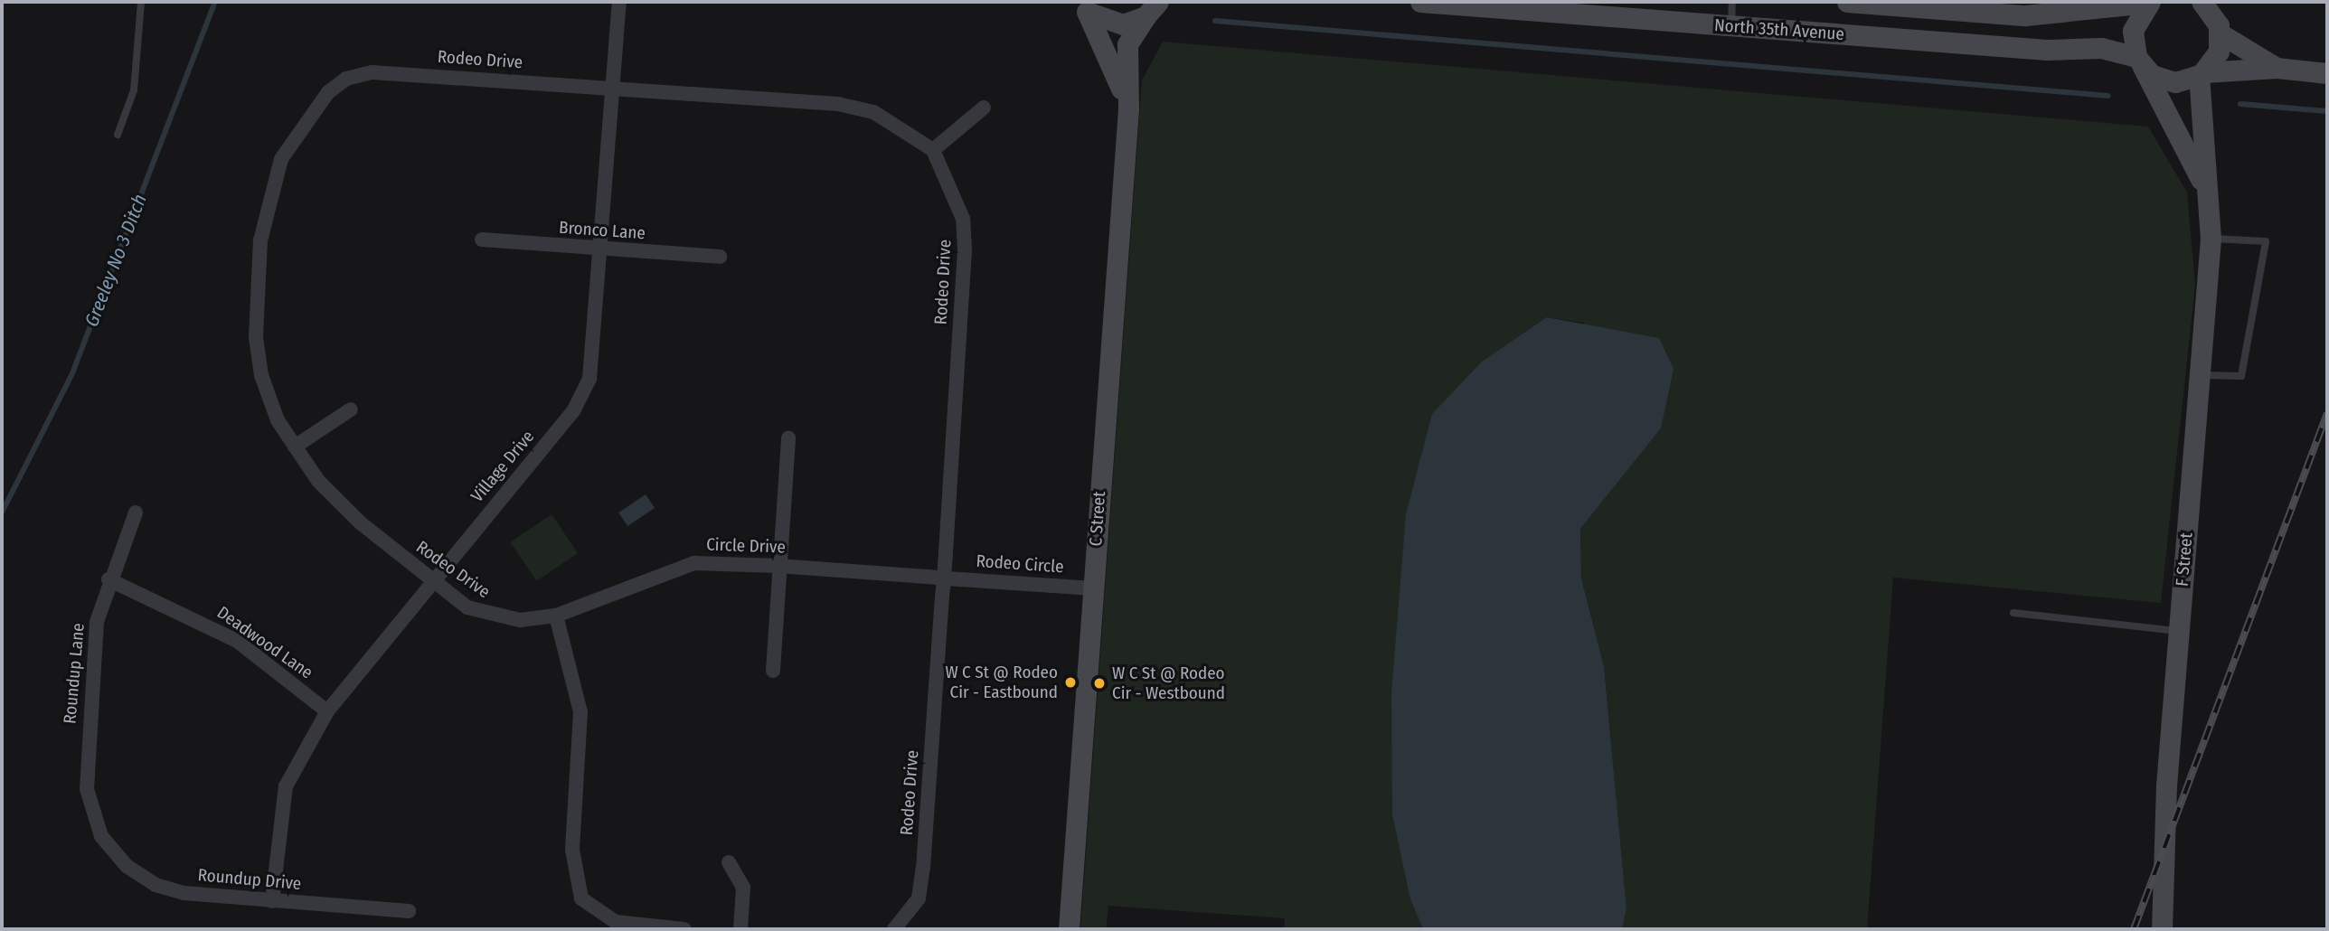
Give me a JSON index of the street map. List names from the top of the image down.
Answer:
{
  "streets": {
    "street": [
      "North 35th Avenue",
      "Rodeo Drive",
      "Bronco Lane",
      "Village Drive",
      "C Street",
      "Circle Drive",
      "F Street",
      "Rodeo Circle",
      "Deadwood Lane",
      "Roundup Lane",
      "Roundup Drive"
    ]
  },
  "crossings": [
    ["North 35th Avenue", "F Street"],
    ["Rodeo Drive", "Village Drive"],
    ["Rodeo Drive", "Circle Drive"],
    ["Rodeo Drive", "Rodeo Circle"],
    ["Bronco Lane", "Village Drive"],
    ["Village Drive", "Deadwood Lane"],
    ["Village Drive", "Roundup Drive"],
    ["C Street", "Rodeo Circle"],
    ["Circle Drive", "Rodeo Circle"],
    ["Deadwood Lane", "Roundup Lane"],
    ["Roundup Lane", "Roundup Drive"]
  ],
  "water": ["Greeley No 3 Ditch"],
  "places": ["W C St @ Rodeo Cir - Eastbound", "W C St @ Rodeo Cir - Westbound"]
}
